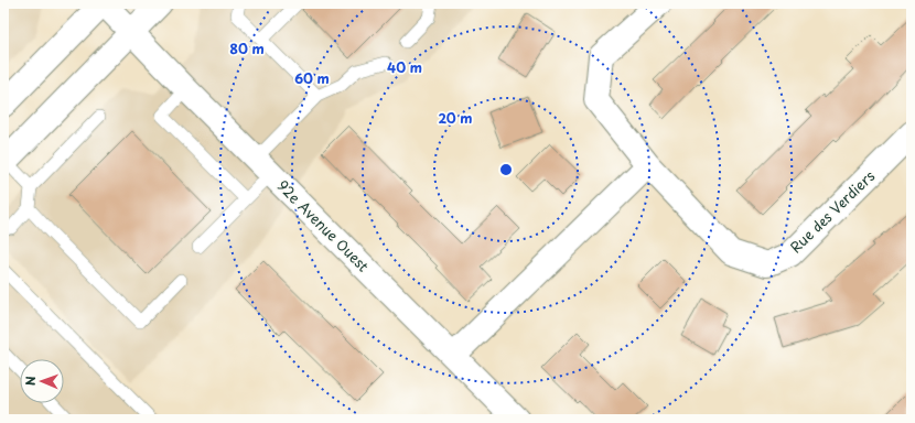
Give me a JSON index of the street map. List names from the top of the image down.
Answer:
{
  "streets": {
    "street": ["Rue des Verdiers", "92e Avenue Ouest"]
  },
  "north": "left",
  "rings": [
    "80 m",
    "40 m",
    "60 m",
    "20 m"
  ]
}
